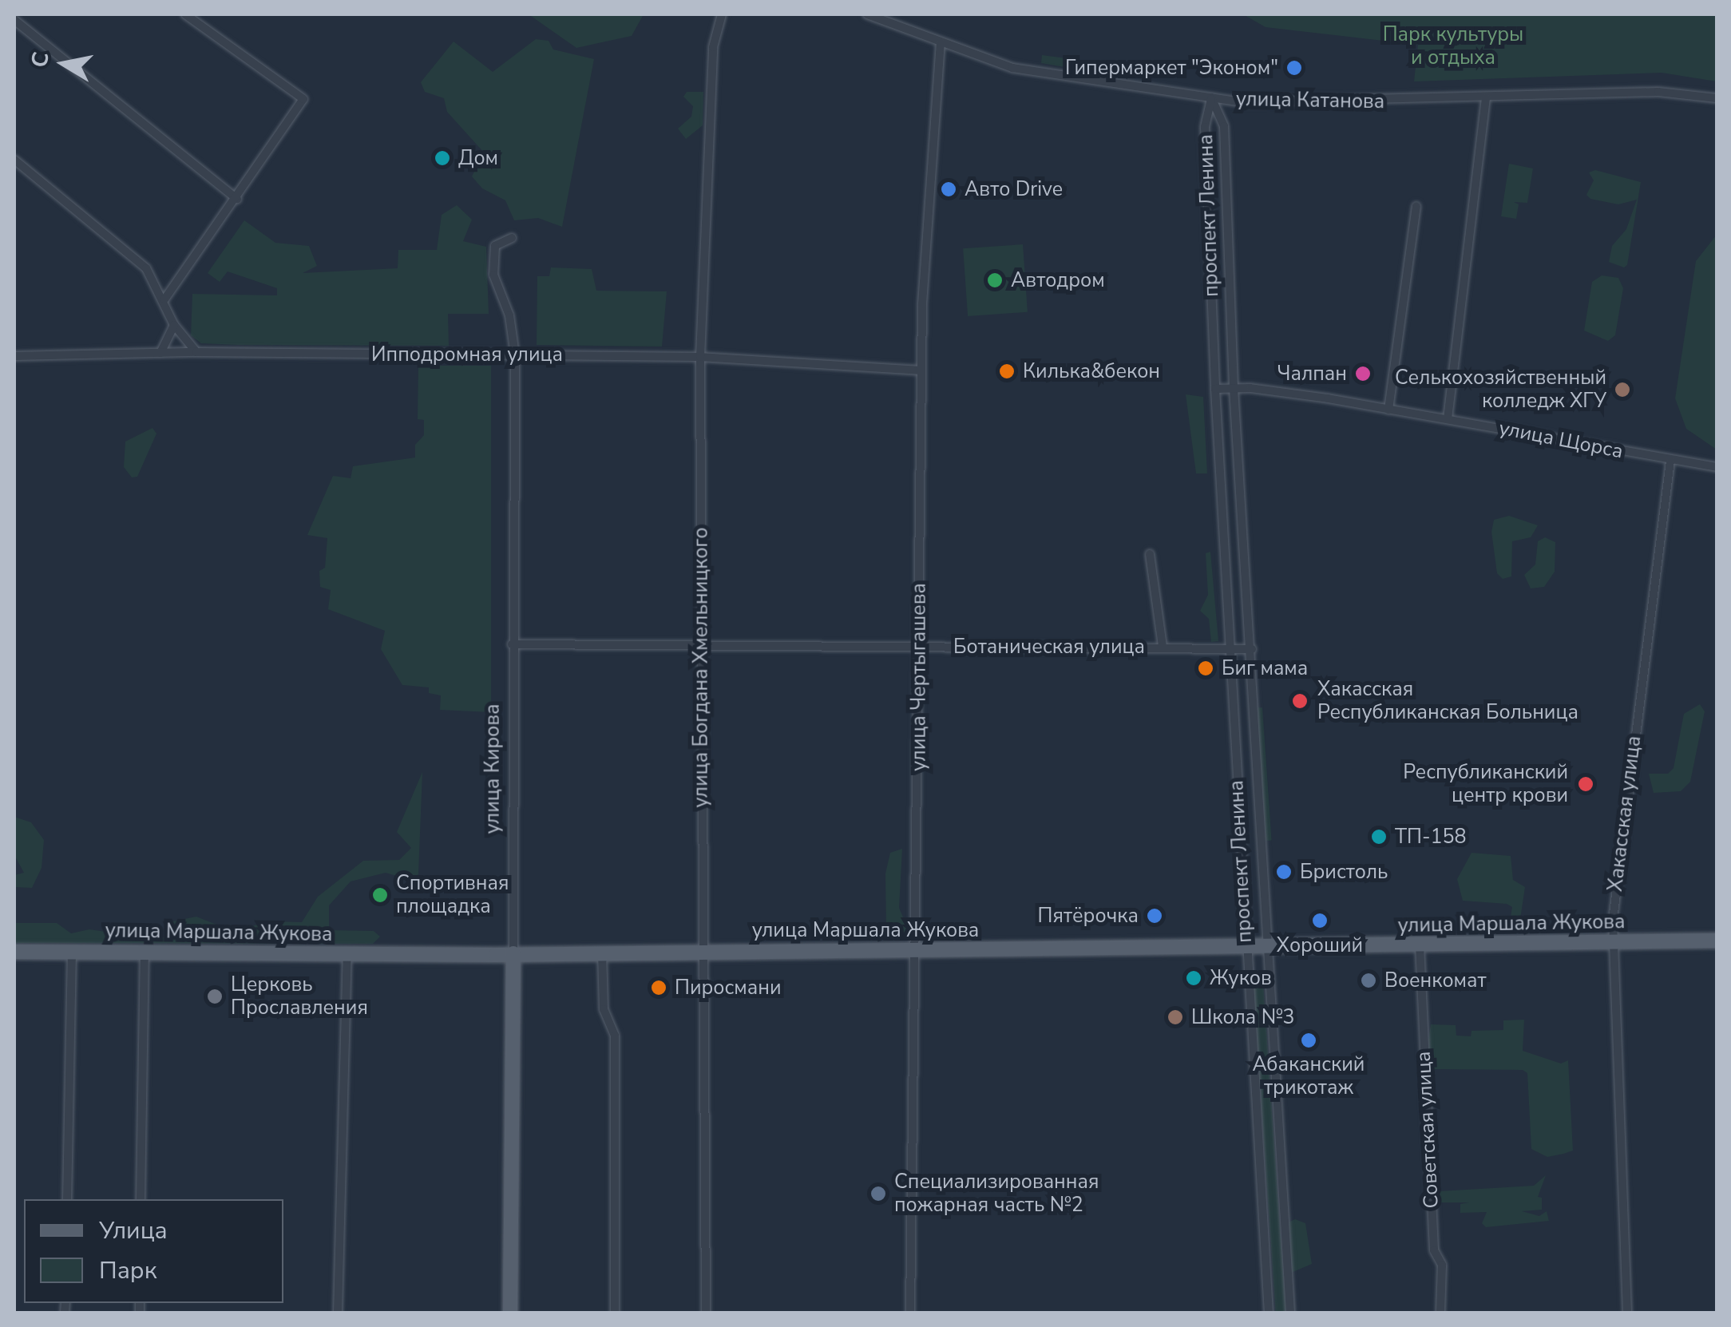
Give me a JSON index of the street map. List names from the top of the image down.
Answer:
{
  "streets": {
    "main road": ["улица Кирова", "улица Маршала Жукова"],
    "street": [
      "улица Катанова",
      "проспект Ленина",
      "Ипподромная улица",
      "улица Щорса",
      "Ботаническая улица",
      "улица Богдана Хмельницкого",
      "улица Чертыгашева",
      "Хакасская улица",
      "Советская улица"
    ]
  },
  "crossings": [
    ["улица Катанова", "проспект Ленина"],
    ["улица Катанова", "улица Чертыгашева"],
    ["проспект Ленина", "улица Щорса"],
    ["проспект Ленина", "Ботаническая улица"],
    ["проспект Ленина", "улица Маршала Жукова"],
    ["Ипподромная улица", "улица Богдана Хмельницкого"],
    ["Ипподромная улица", "улица Чертыгашева"],
    ["Ипподромная улица", "улица Кирова"],
    ["улица Щорса", "Хакасская улица"],
    ["Ботаническая улица", "улица Богдана Хмельницкого"],
    ["Ботаническая улица", "улица Чертыгашева"],
    ["Ботаническая улица", "улица Кирова"],
    ["улица Богдана Хмельницкого", "улица Маршала Жукова"],
    ["улица Чертыгашева", "улица Маршала Жукова"],
    ["улица Кирова", "улица Маршала Жукова"],
    ["Хакасская улица", "улица Маршала Жукова"],
    ["улица Маршала Жукова", "Советская улица"]
  ],
  "parks": ["Парк культуры и отдыха"],
  "places": [
    "Гипермаркет \"Эконом\"",
    "Дом",
    "Авто Drive",
    "Автодром",
    "Килька&бекон",
    "Чалпан",
    "Селькохозяйственный колледж ХГУ",
    "Биг мама",
    "Хакасская Республиканская Больница",
    "Республиканский центр крови",
    "ТП-158",
    "Бристоль",
    "Спортивная площадка",
    "Пятёрочка",
    "Хороший",
    "Жуков",
    "Военкомат",
    "Пиросмани",
    "Церковь Прославления",
    "Школа №3",
    "Абаканский трикотаж",
    "Специализированная пожарная часть №2"
  ],
  "legend": ["Улица", "Парк"],
  "north": "left"
}
